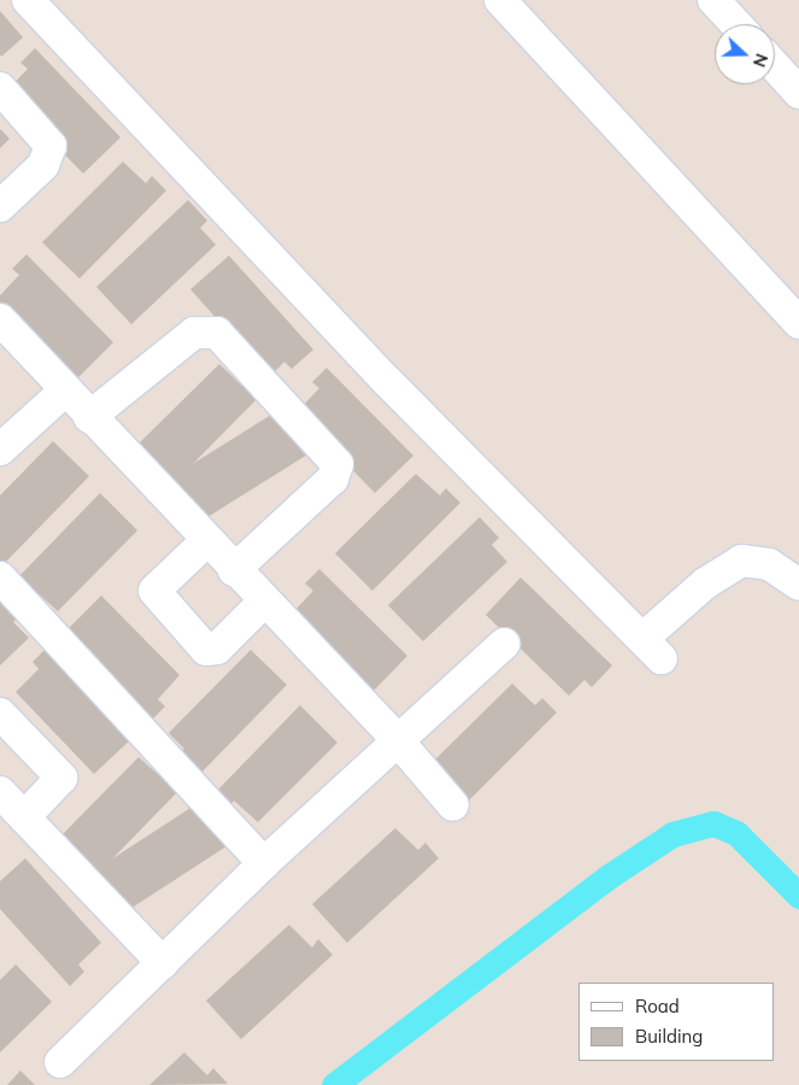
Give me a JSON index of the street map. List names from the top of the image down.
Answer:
{
  "legend": ["Road", "Building"],
  "north": "right"
}
